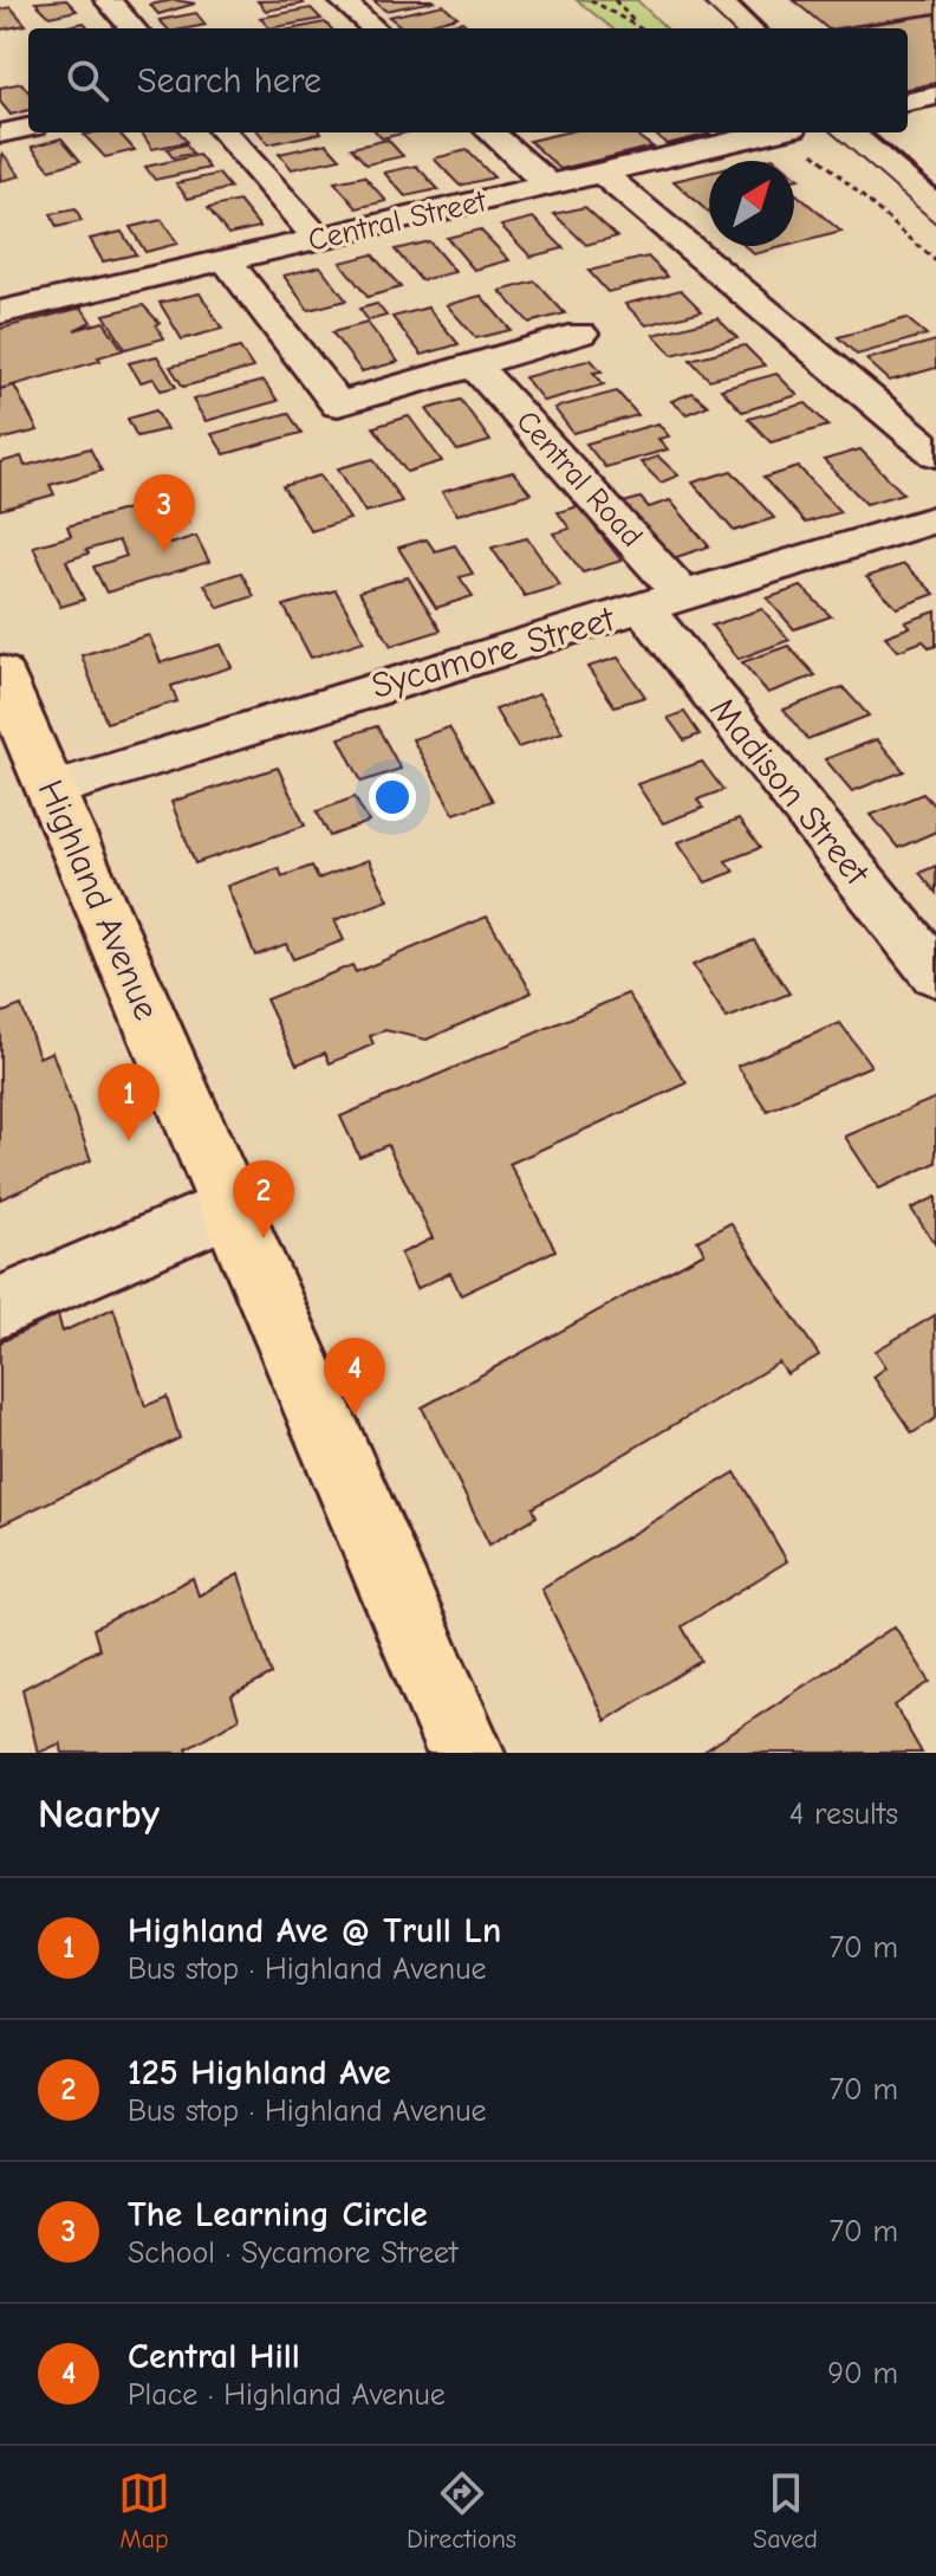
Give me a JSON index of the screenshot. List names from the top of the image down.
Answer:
{
  "streets": {
    "main road": ["Highland Avenue"],
    "street": [
      "Central Street",
      "Central Road",
      "Sycamore Street",
      "Madison Street"
    ]
  },
  "crossings": [
    ["Central Road", "Sycamore Street"],
    ["Central Road", "Madison Street"],
    ["Sycamore Street", "Madison Street"],
    ["Sycamore Street", "Highland Avenue"]
  ],
  "north": "top right",
  "page": {
    "search": "Search here",
    "pins": [
      "3",
      "1",
      "2",
      "4"
    ],
    "heading": ["Nearby", "4 results"],
    "list": [
      {
        "mark": "1",
        "name": "Highland Ave @ Trull Ln",
        "note": "Bus stop · Highland Avenue",
        "value": "70 m"
      },
      {
        "mark": "2",
        "name": "125 Highland Ave",
        "note": "Bus stop · Highland Avenue",
        "value": "70 m"
      },
      {
        "mark": "3",
        "name": "The Learning Circle",
        "note": "School · Sycamore Street",
        "value": "70 m"
      },
      {
        "mark": "4",
        "name": "Central Hill",
        "note": "Place · Highland Avenue",
        "value": "90 m"
      }
    ],
    "nav": ["Map", "Directions", "Saved"]
  }
}
